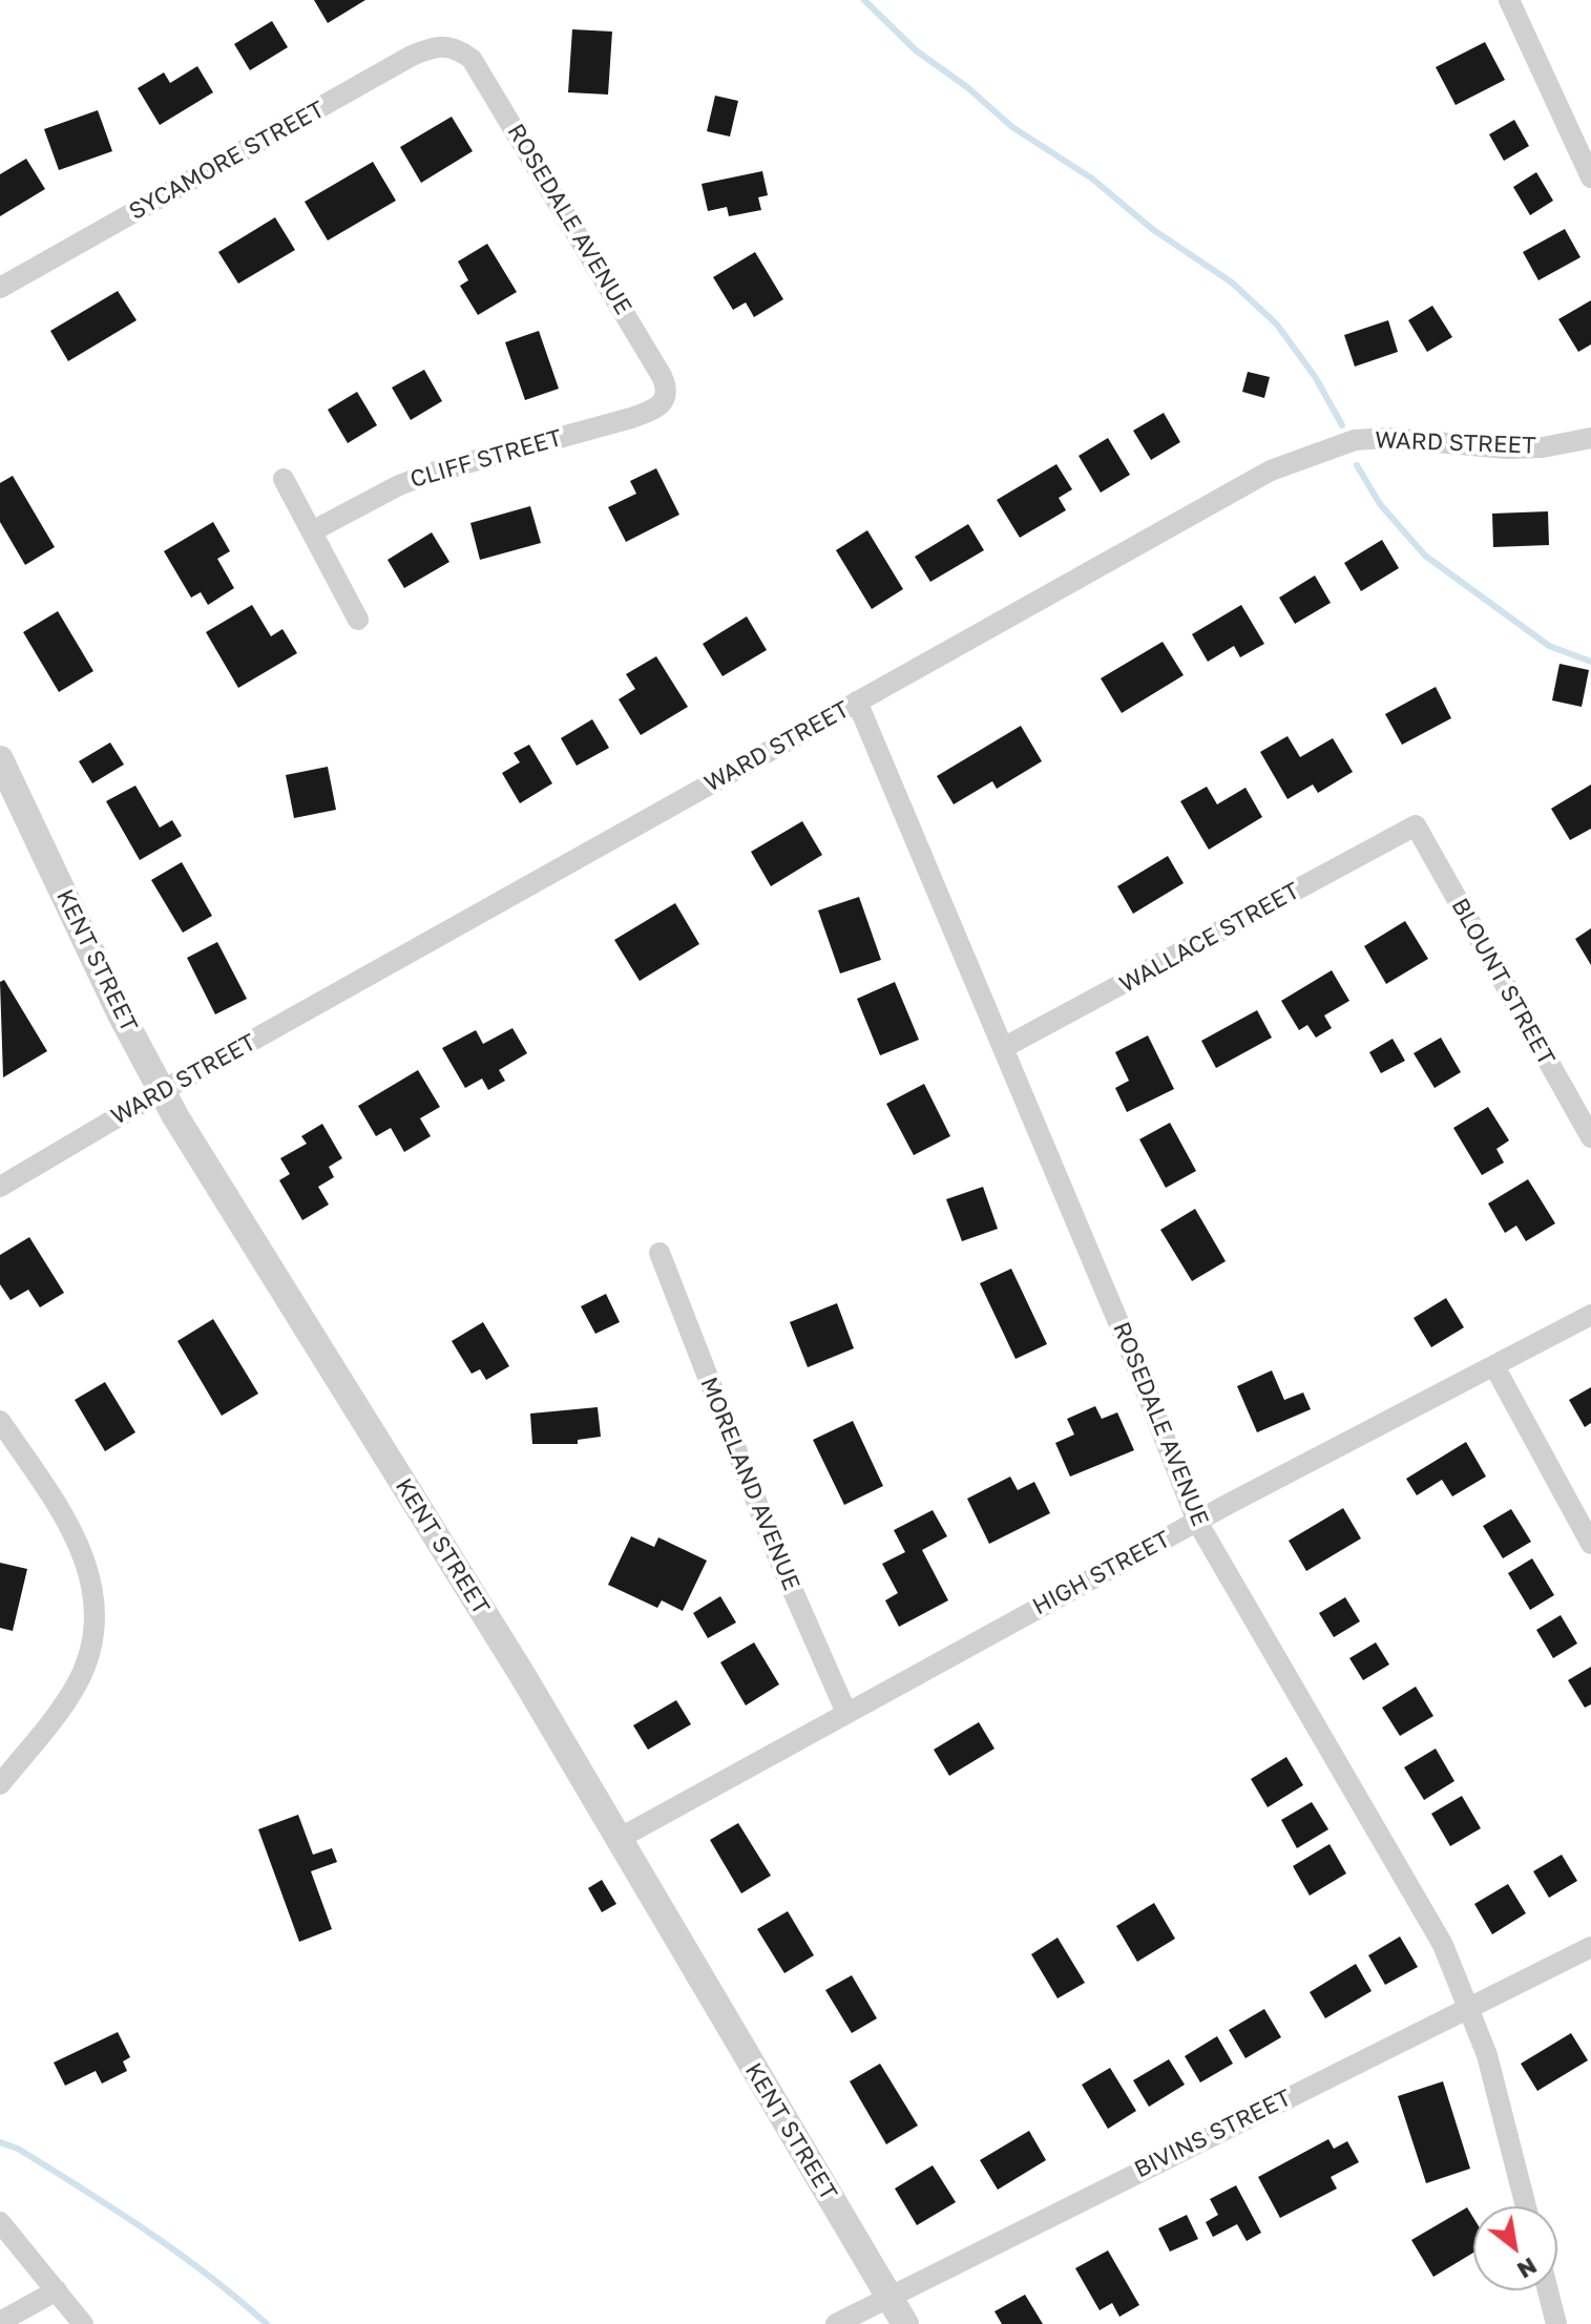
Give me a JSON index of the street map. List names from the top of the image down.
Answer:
{
  "streets": {
    "street": [
      "SYCAMORE STREET",
      "ROSEDALE AVENUE",
      "WARD STREET",
      "CLIFF STREET",
      "WALLACE STREET",
      "KENT STREET",
      "BLOUNT STREET",
      "MORELAND AVENUE",
      "HIGH STREET",
      "BIVINS STREET"
    ]
  },
  "crossings": [
    ["SYCAMORE STREET", "ROSEDALE AVENUE"],
    ["ROSEDALE AVENUE", "WARD STREET"],
    ["ROSEDALE AVENUE", "CLIFF STREET"],
    ["ROSEDALE AVENUE", "WALLACE STREET"],
    ["ROSEDALE AVENUE", "HIGH STREET"],
    ["ROSEDALE AVENUE", "BIVINS STREET"],
    ["WARD STREET", "KENT STREET"],
    ["WALLACE STREET", "BLOUNT STREET"],
    ["KENT STREET", "HIGH STREET"],
    ["KENT STREET", "BIVINS STREET"],
    ["MORELAND AVENUE", "HIGH STREET"]
  ],
  "north": "bottom right"
}
